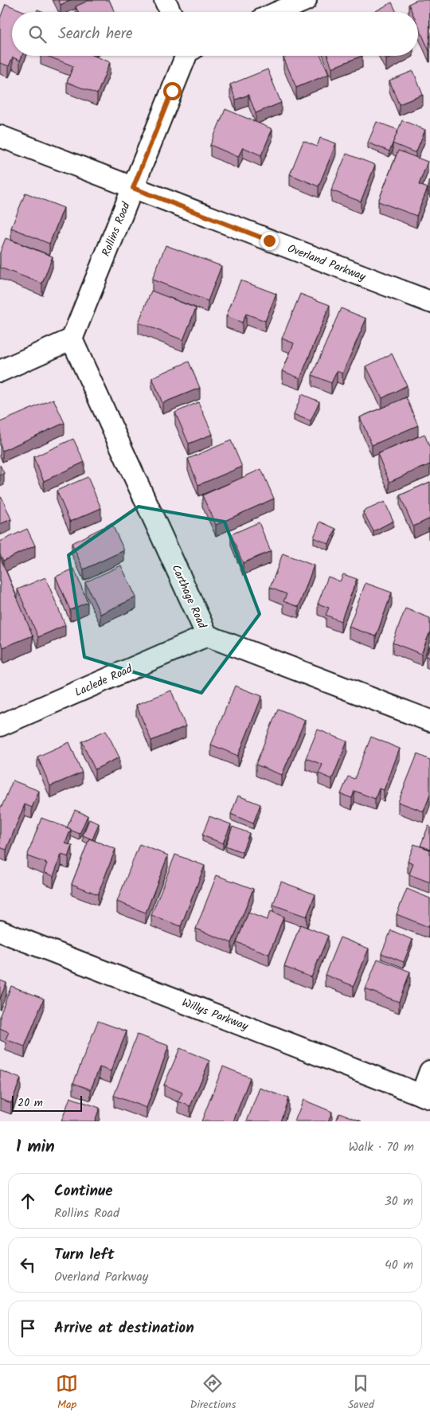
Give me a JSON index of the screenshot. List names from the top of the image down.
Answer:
{
  "streets": {
    "street": [
      "Rollins Road",
      "Overland Parkway",
      "Carthage Road",
      "Laclede Road",
      "Willys Parkway"
    ]
  },
  "crossings": [
    ["Rollins Road", "Overland Parkway"],
    ["Rollins Road", "Carthage Road"],
    ["Carthage Road", "Laclede Road"]
  ],
  "scale_bar": "20 m",
  "page": {
    "search": "Search here",
    "scale": "20 m",
    "heading": ["1 min", "Walk · 70 m"],
    "list": [
      ["Continue", "Rollins Road", "30 m"],
      ["Turn left", "Overland Parkway", "40 m"],
      "Arrive at destination"
    ],
    "nav": ["Map", "Directions", "Saved"]
  }
}
